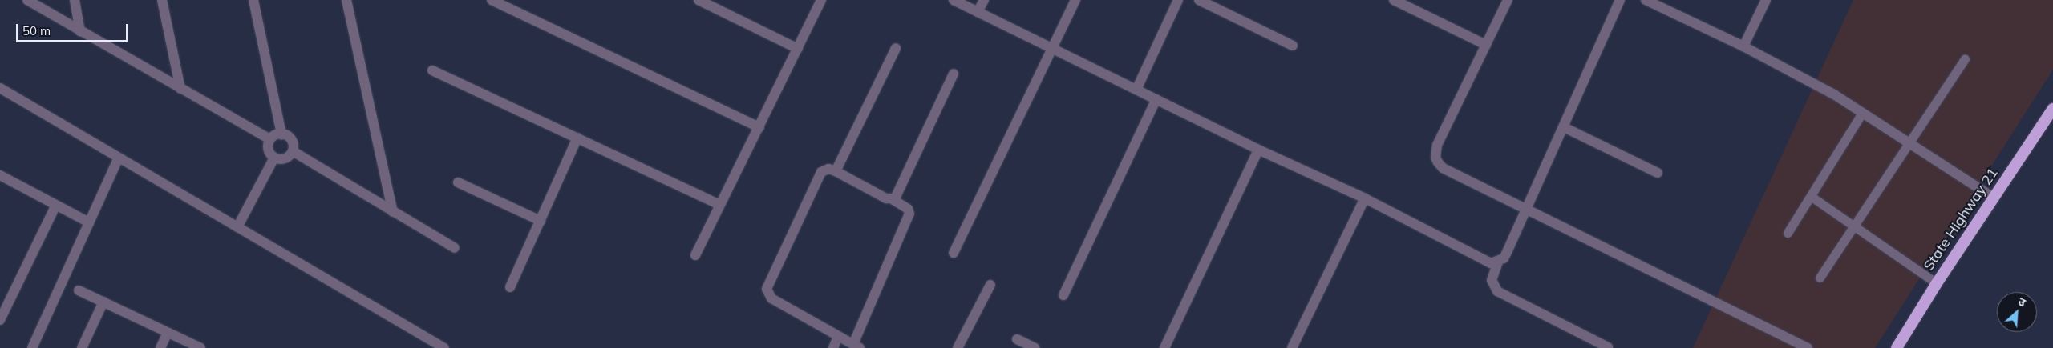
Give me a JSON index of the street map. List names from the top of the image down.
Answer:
{
  "streets": {
    "highway": ["State Highway 21"]
  },
  "scale_bar": "50 m",
  "north": "top right"
}
